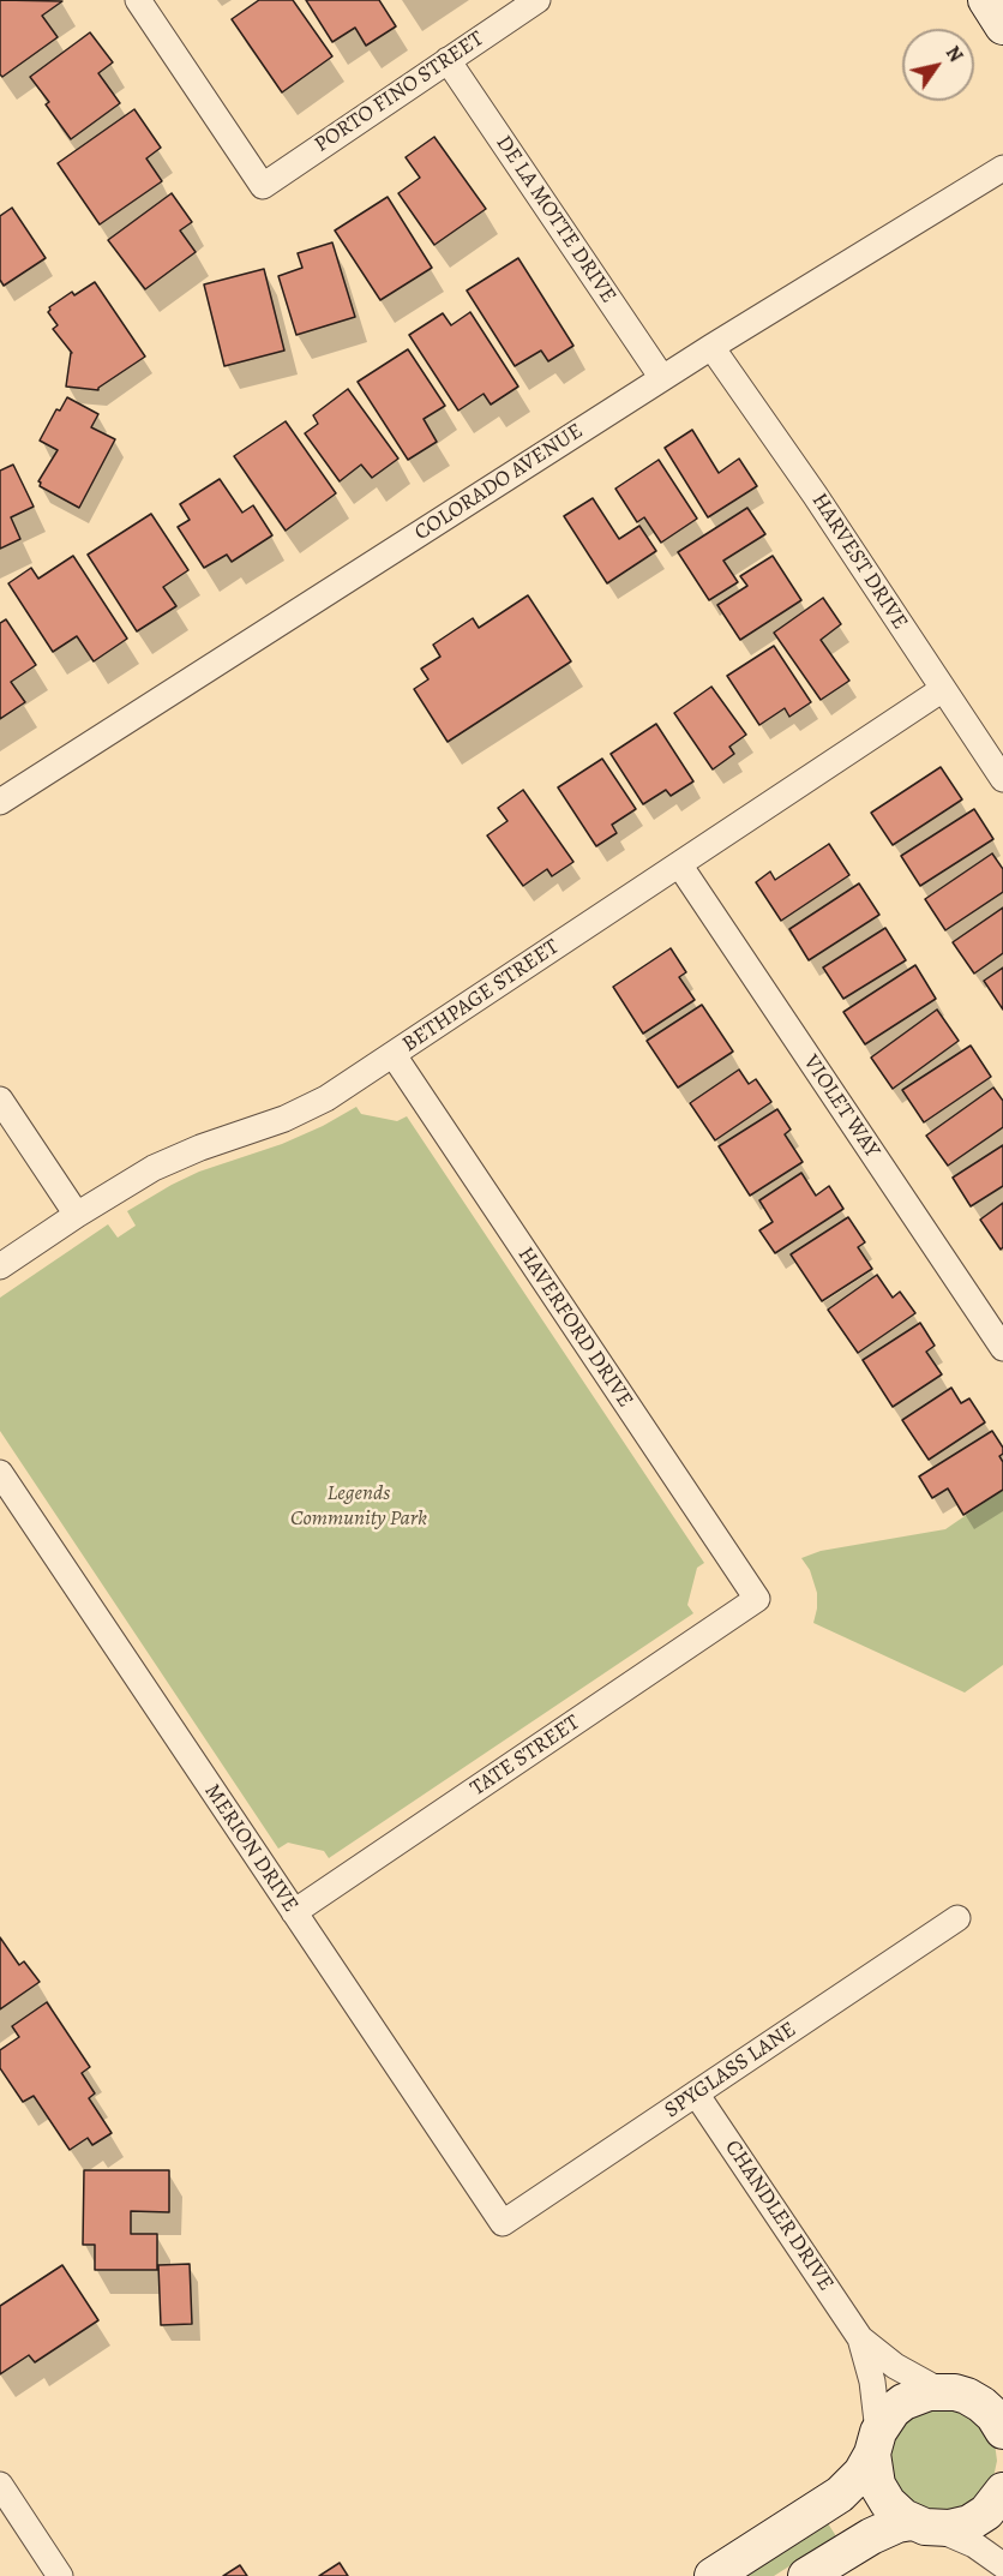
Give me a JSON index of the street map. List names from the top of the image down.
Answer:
{
  "streets": {
    "street": [
      "PORTO FINO STREET",
      "DE LA MOTTE DRIVE",
      "COLORADO AVENUE",
      "HARVEST DRIVE",
      "BETHPAGE STREET",
      "VIOLET WAY",
      "HAVERFORD DRIVE",
      "TATE STREET",
      "MERION DRIVE",
      "SPYGLASS LANE",
      "CHANDLER DRIVE"
    ]
  },
  "crossings": [
    ["PORTO FINO STREET", "DE LA MOTTE DRIVE"],
    ["DE LA MOTTE DRIVE", "COLORADO AVENUE"],
    ["COLORADO AVENUE", "HARVEST DRIVE"],
    ["HARVEST DRIVE", "BETHPAGE STREET"],
    ["BETHPAGE STREET", "VIOLET WAY"],
    ["BETHPAGE STREET", "HAVERFORD DRIVE"],
    ["HAVERFORD DRIVE", "TATE STREET"],
    ["TATE STREET", "MERION DRIVE"],
    ["MERION DRIVE", "SPYGLASS LANE"],
    ["SPYGLASS LANE", "CHANDLER DRIVE"]
  ],
  "parks": ["Legends Community Park"],
  "north": "top right"
}
